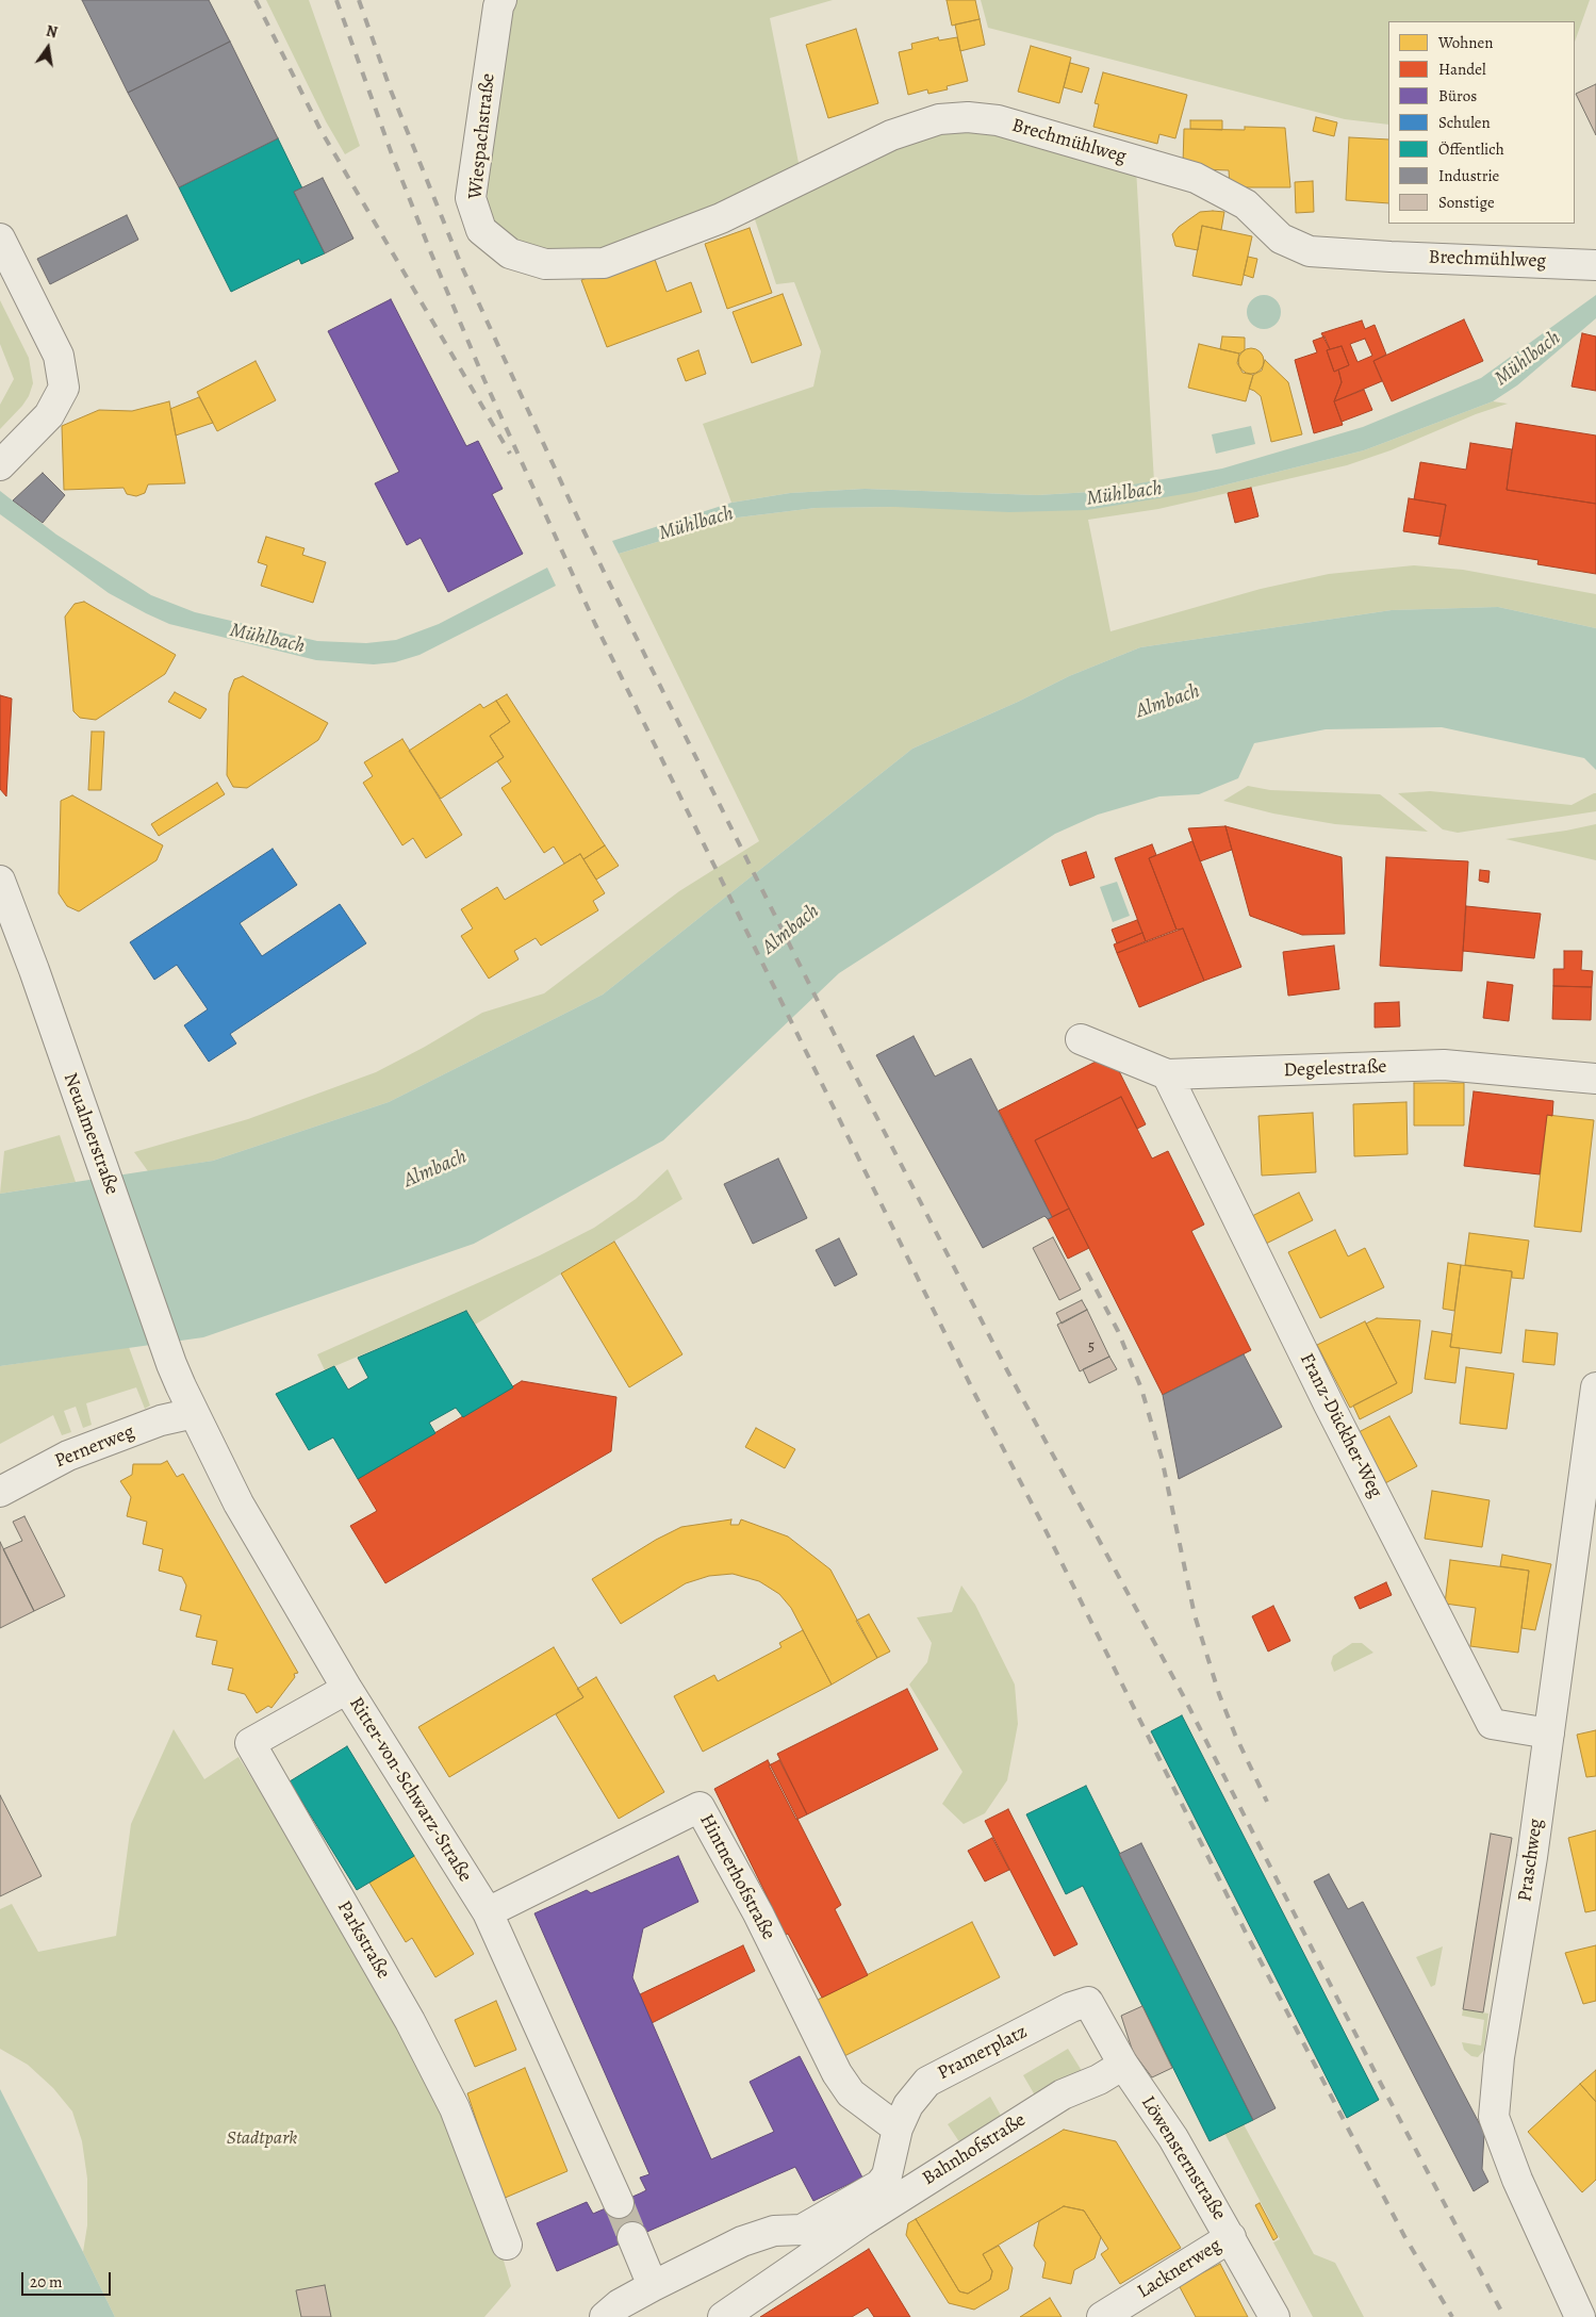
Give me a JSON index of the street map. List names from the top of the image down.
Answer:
{
  "streets": {
    "street": [
      "Wiespachstraße",
      "Brechmühlweg",
      "Degelestraße",
      "Neualmerstraße",
      "Franz-Dückher-Weg",
      "Pernerweg",
      "Ritter-von-Schwarz-Straße",
      "Praschweg",
      "Hintnerhofstraße",
      "Parkstraße",
      "Pramerplatz",
      "Bahnhofstraße",
      "Löwensternstraße",
      "Lacknerweg"
    ]
  },
  "crossings": [
    ["Wiespachstraße", "Brechmühlweg"],
    ["Degelestraße", "Franz-Dückher-Weg"],
    ["Neualmerstraße", "Ritter-von-Schwarz-Straße"],
    ["Franz-Dückher-Weg", "Praschweg"],
    ["Pernerweg", "Ritter-von-Schwarz-Straße"],
    ["Ritter-von-Schwarz-Straße", "Hintnerhofstraße"],
    ["Ritter-von-Schwarz-Straße", "Parkstraße"],
    ["Hintnerhofstraße", "Pramerplatz"],
    ["Pramerplatz", "Bahnhofstraße"],
    ["Pramerplatz", "Löwensternstraße"],
    ["Bahnhofstraße", "Löwensternstraße"],
    ["Löwensternstraße", "Lacknerweg"]
  ],
  "water": ["Mühlbach", "Almbach"],
  "parks": ["Stadtpark"],
  "house_numbers": ["5"],
  "legend": [
    "Wohnen",
    "Handel",
    "Büros",
    "Schulen",
    "Öffentlich",
    "Industrie",
    "Sonstige"
  ],
  "scale_bar": "20 m",
  "north": "top"
}
